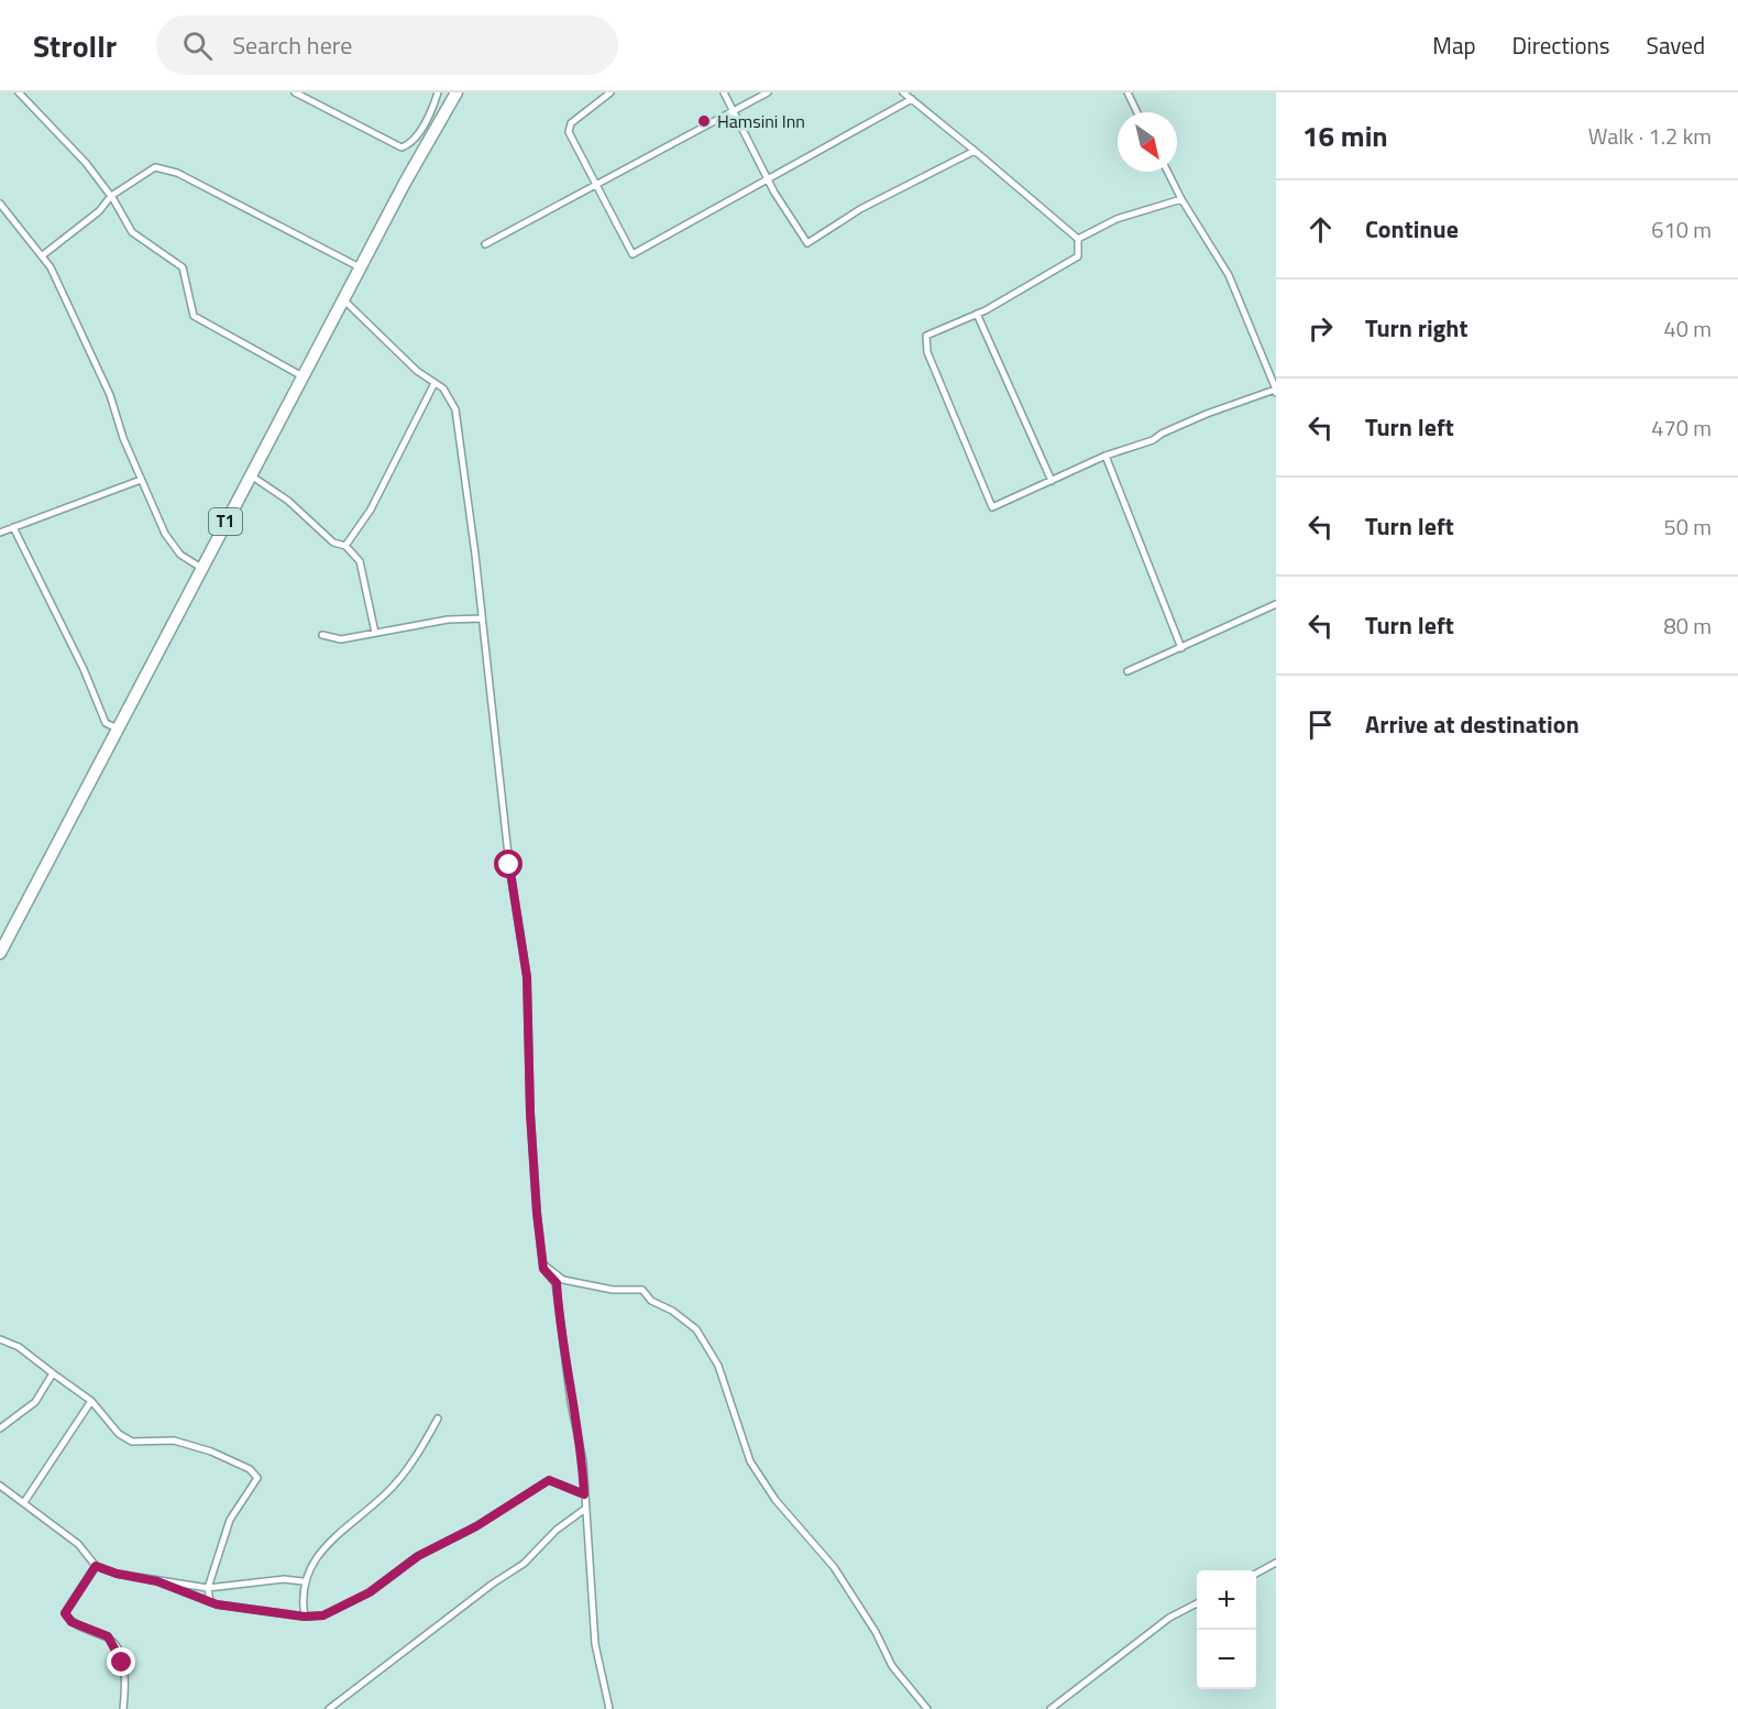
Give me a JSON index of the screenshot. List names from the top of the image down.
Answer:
{
  "streets": {
    "highway": ["T1"]
  },
  "places": ["Hamsini Inn"],
  "north": "bottom right",
  "page": {
    "header": "Strollr",
    "search": "Search here",
    "nav": ["Map", "Directions", "Saved"],
    "heading": ["16 min", "Walk · 1.2 km"],
    "list": [
      ["Continue", "610 m"],
      ["Turn right", "40 m"],
      ["Turn left", "470 m"],
      ["Turn left", "50 m"],
      ["Turn left", "80 m"],
      "Arrive at destination"
    ],
    "map_buttons": ["+", "−"]
  }
}
